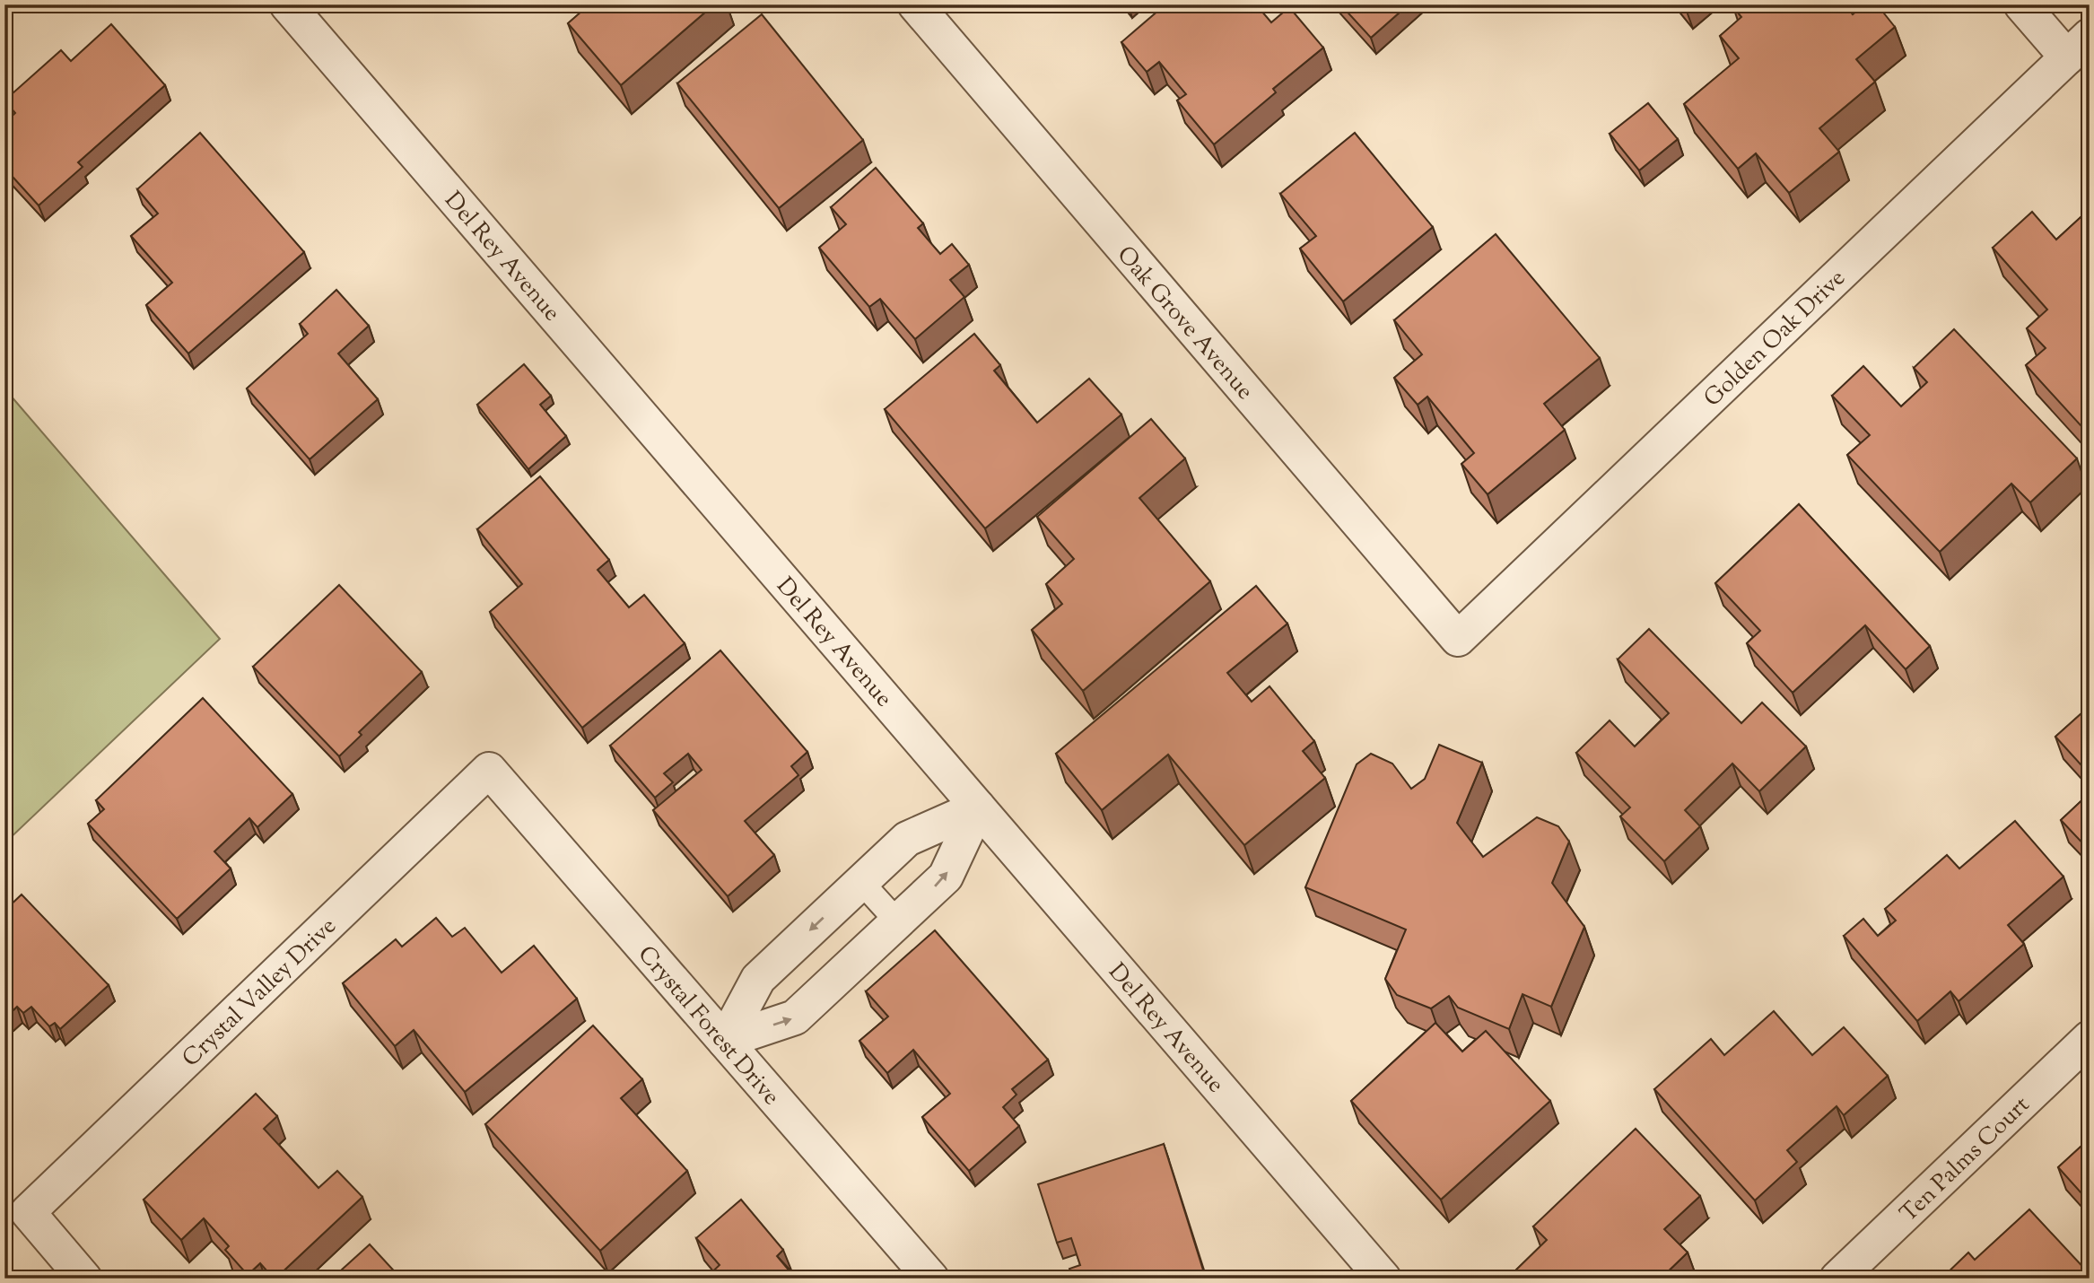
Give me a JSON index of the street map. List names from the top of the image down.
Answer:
{
  "streets": {
    "street": [
      "Del Rey Avenue",
      "Oak Grove Avenue",
      "Golden Oak Drive",
      "Crystal Valley Drive",
      "Crystal Forest Drive",
      "Ten Palms Court"
    ]
  },
  "crossings": [
    ["Oak Grove Avenue", "Golden Oak Drive"],
    ["Crystal Valley Drive", "Crystal Forest Drive"]
  ]
}
